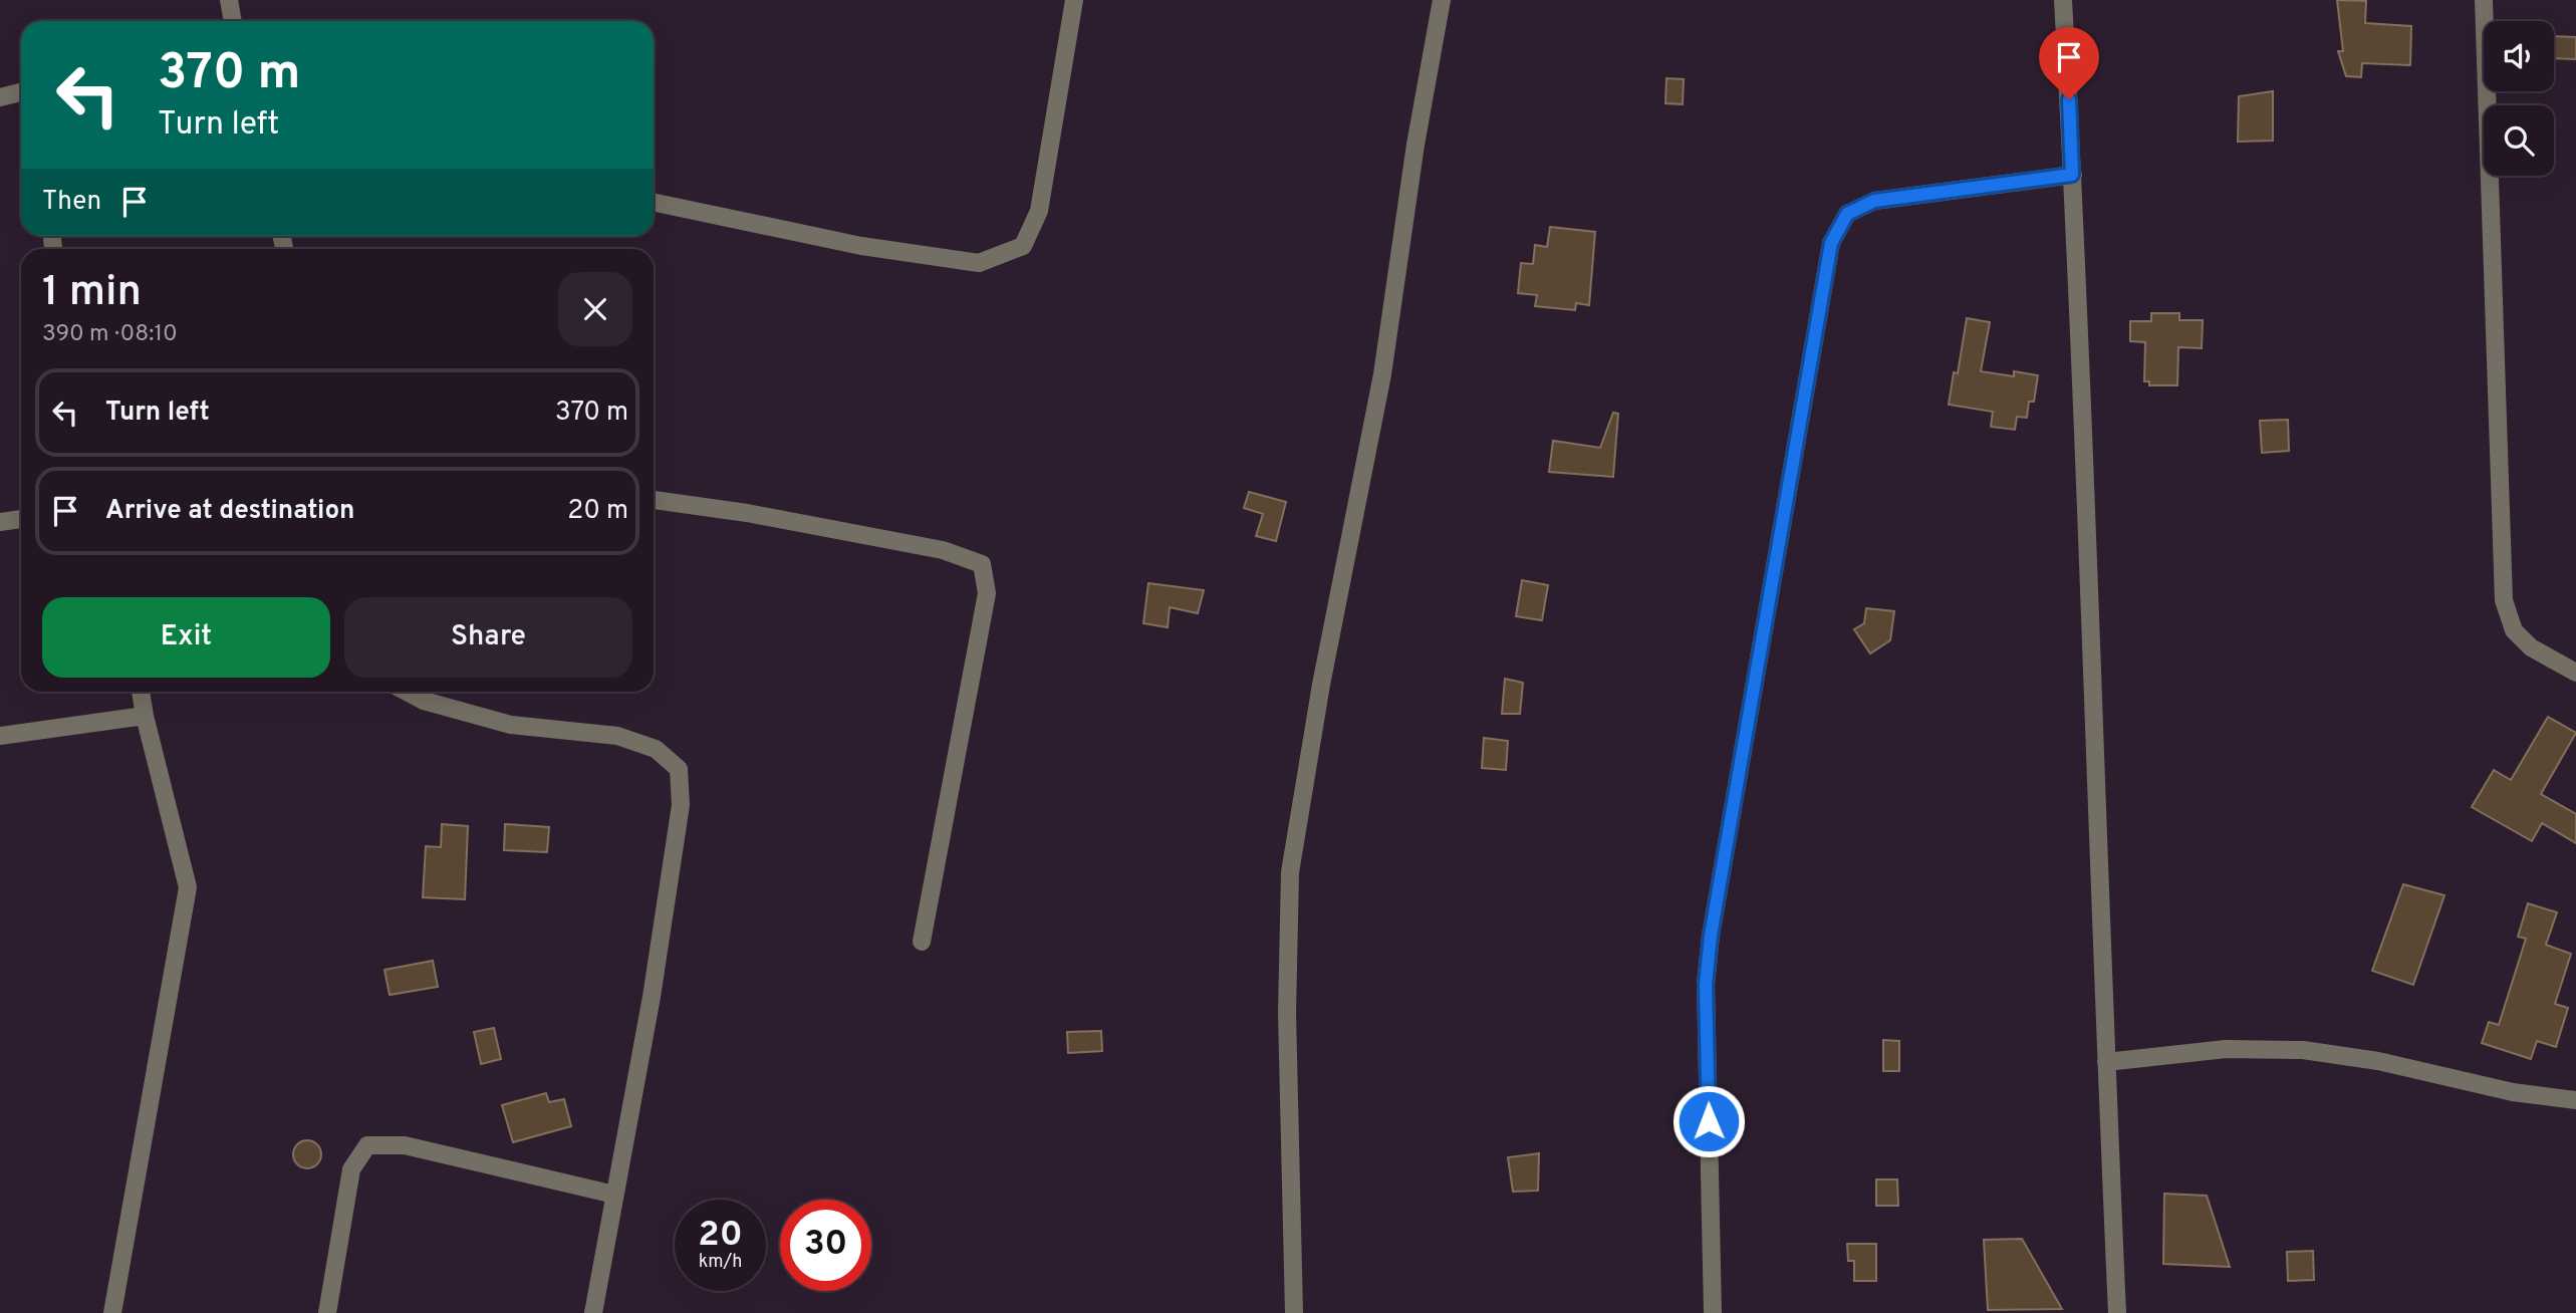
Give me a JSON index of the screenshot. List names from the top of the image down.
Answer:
{
  "page": {
    "turn": ["370 m", "Turn left"],
    "then": "Then",
    "heading": ["1 min", "390 m · 08:10"],
    "list": [
      {
        "name": "Turn left",
        "value": "370 m"
      },
      {
        "name": "Arrive at destination",
        "value": "20 m"
      }
    ],
    "buttons": ["Exit", "Share"],
    "speed": "20 km/h",
    "limit": "30"
  }
}
